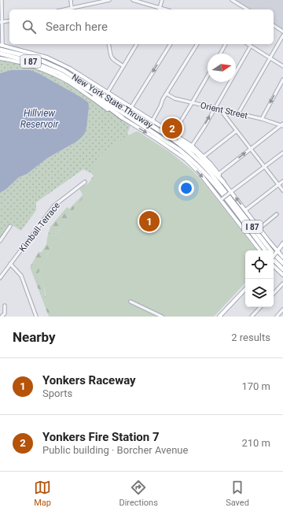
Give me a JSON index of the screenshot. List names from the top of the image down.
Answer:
{
  "streets": {
    "highway": ["I 87", "New York State Thruway"],
    "street": ["Orient Street", "Kimball Terrace"]
  },
  "water": ["Hillview Reservoir"],
  "north": "right",
  "page": {
    "search": "Search here",
    "pins": ["2", "1"],
    "heading": ["Nearby", "2 results"],
    "list": [
      {
        "mark": "1",
        "name": "Yonkers Raceway",
        "note": "Sports",
        "value": "170 m"
      },
      {
        "mark": "2",
        "name": "Yonkers Fire Station 7",
        "note": "Public building · Borcher Avenue",
        "value": "210 m"
      }
    ],
    "nav": ["Map", "Directions", "Saved"]
  }
}
